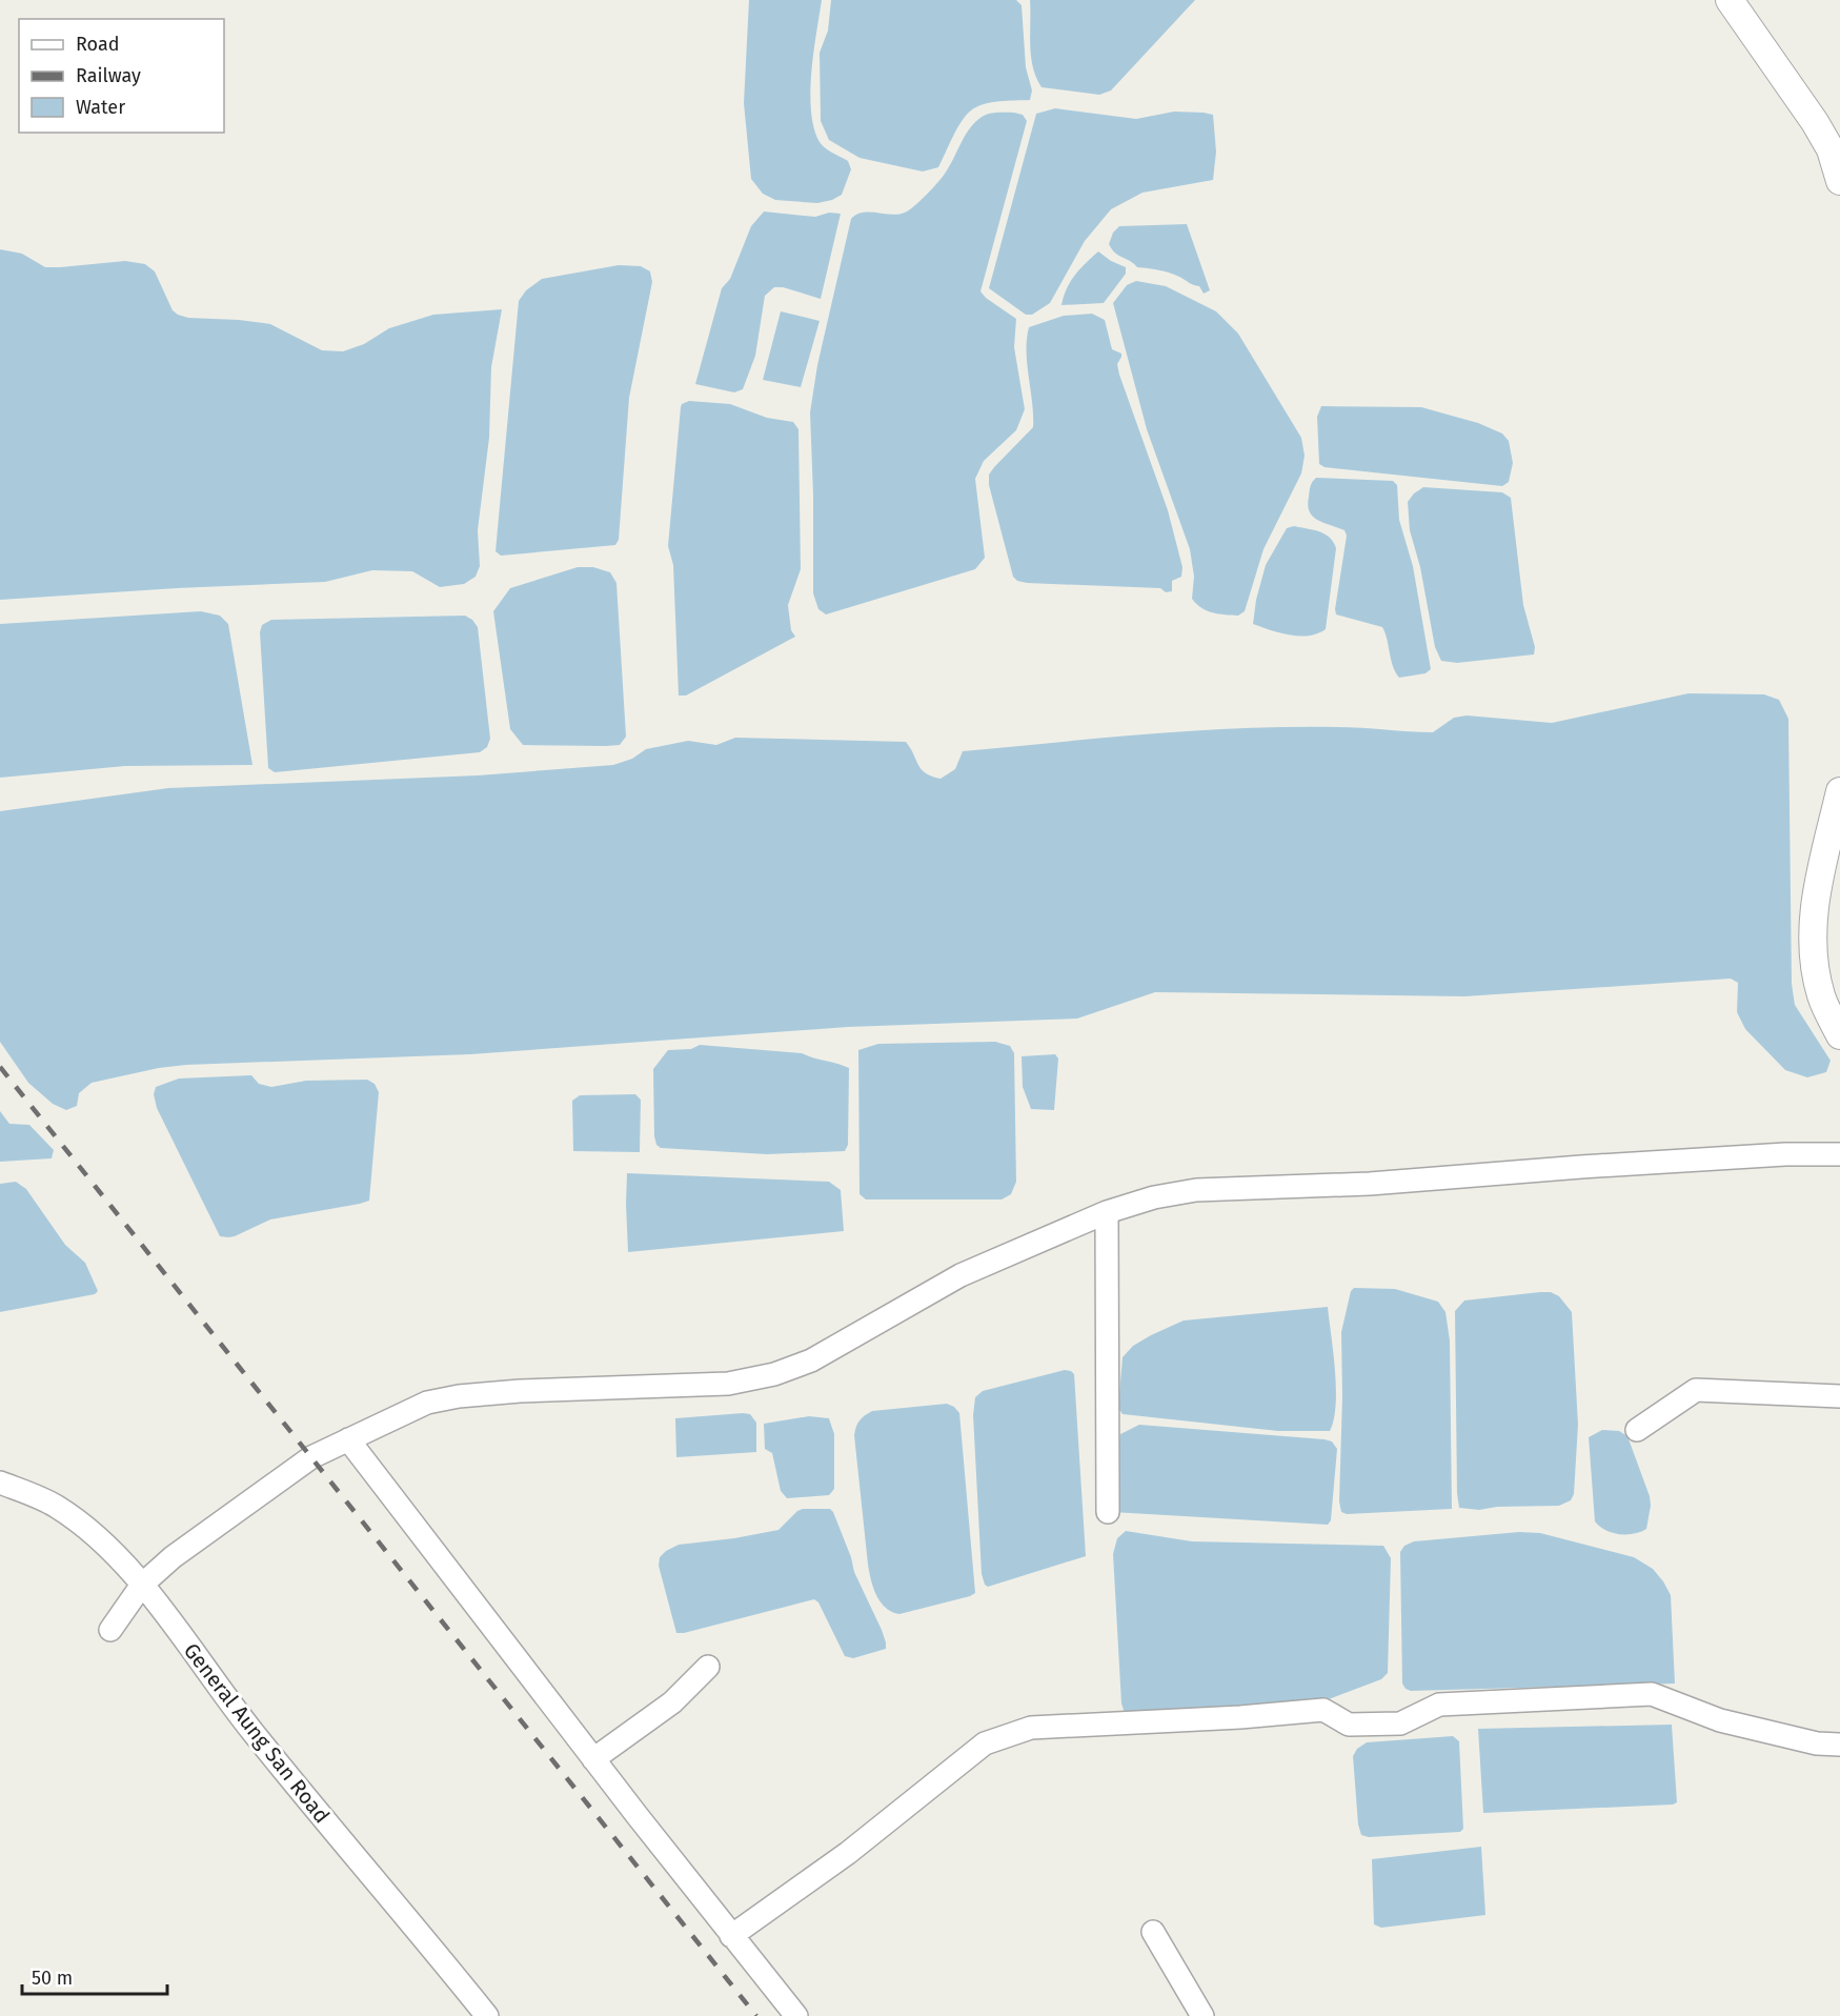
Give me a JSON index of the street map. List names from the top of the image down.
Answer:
{
  "streets": {
    "street": ["General Aung San Road"]
  },
  "legend": ["Road", "Railway", "Water"],
  "scale_bar": "50 m"
}
